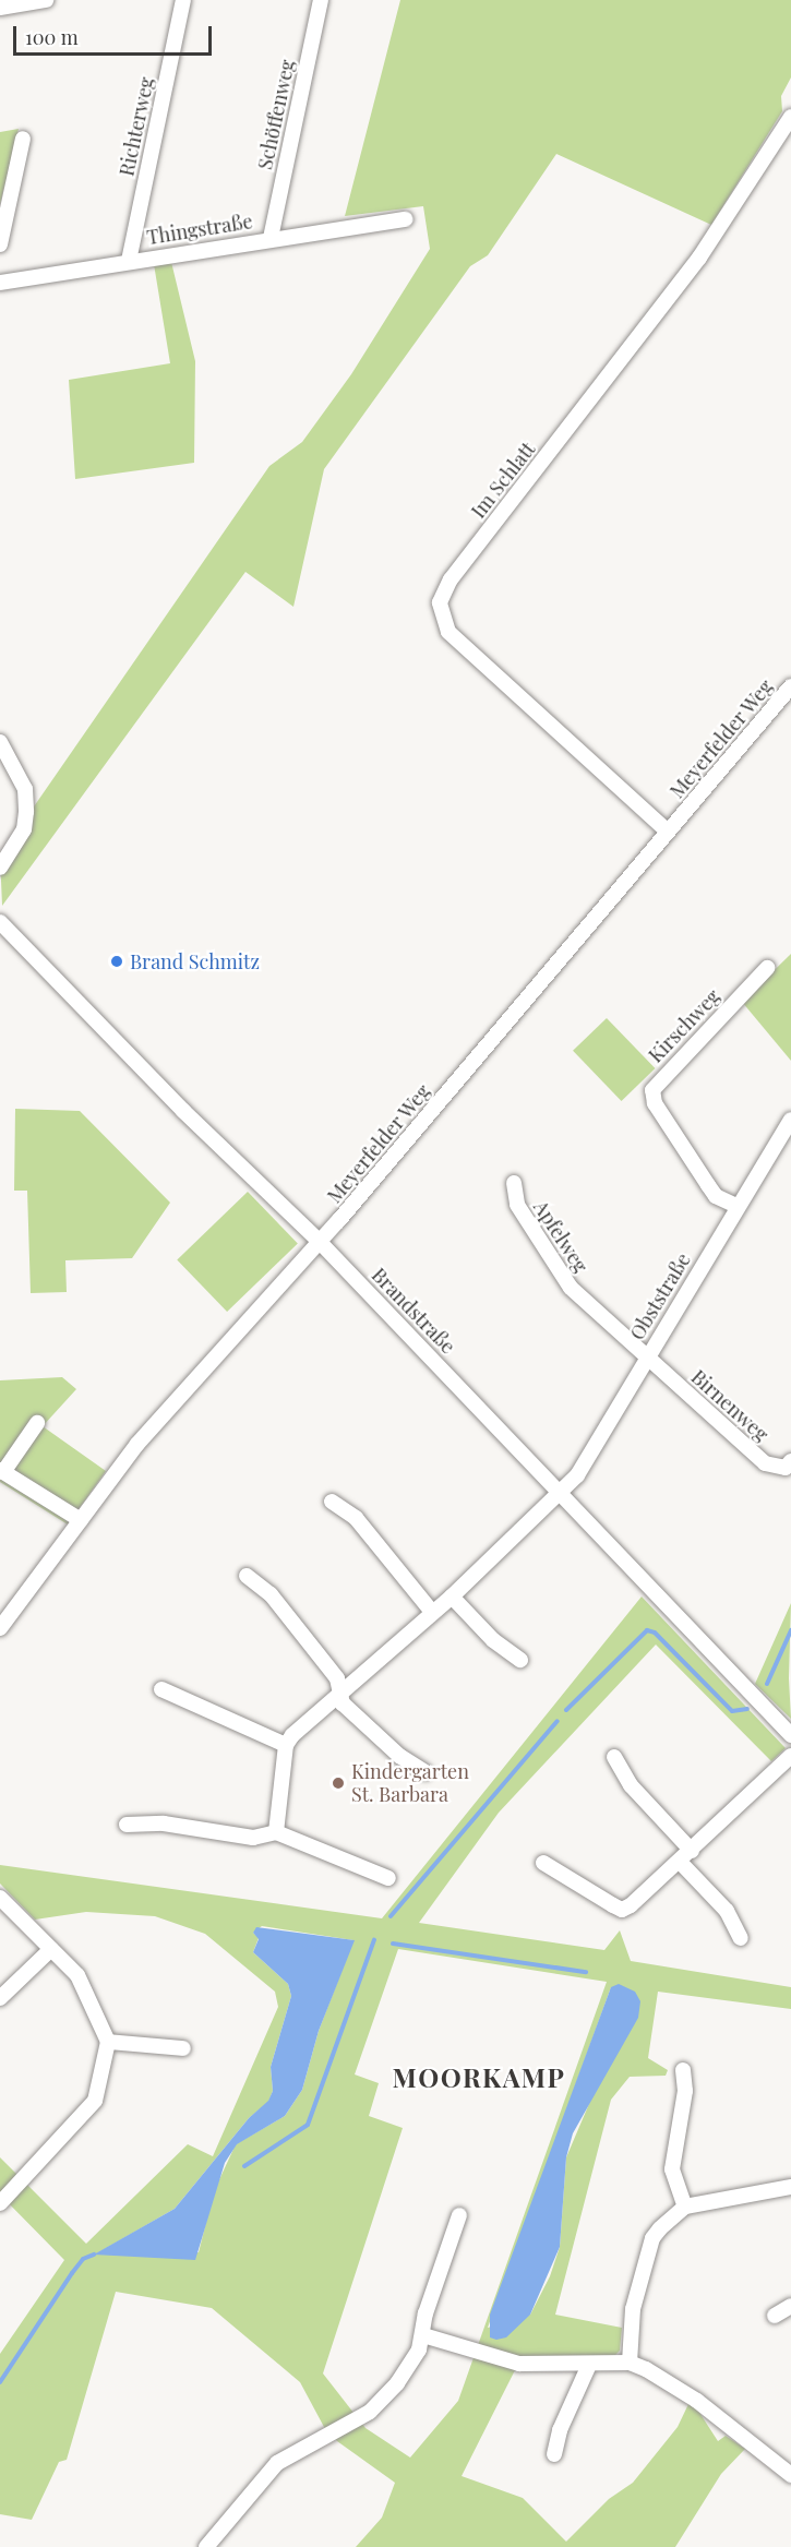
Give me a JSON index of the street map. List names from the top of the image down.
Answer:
{
  "streets": {
    "street": [
      "Schöffenweg",
      "Richterweg",
      "Thingstraße",
      "Im Schlatt",
      "Meyerfelder Weg",
      "Kirschweg",
      "Apfelweg",
      "Obststraße",
      "Brandstraße",
      "Birnenweg"
    ]
  },
  "crossings": [
    ["Schöffenweg", "Thingstraße"],
    ["Richterweg", "Thingstraße"],
    ["Im Schlatt", "Meyerfelder Weg"],
    ["Meyerfelder Weg", "Brandstraße"],
    ["Kirschweg", "Obststraße"],
    ["Apfelweg", "Obststraße"],
    ["Apfelweg", "Birnenweg"],
    ["Obststraße", "Brandstraße"],
    ["Obststraße", "Birnenweg"]
  ],
  "districts": ["MOORKAMP"],
  "places": ["Brand Schmitz", "Kindergarten St. Barbara"],
  "scale_bar": "100 m"
}
